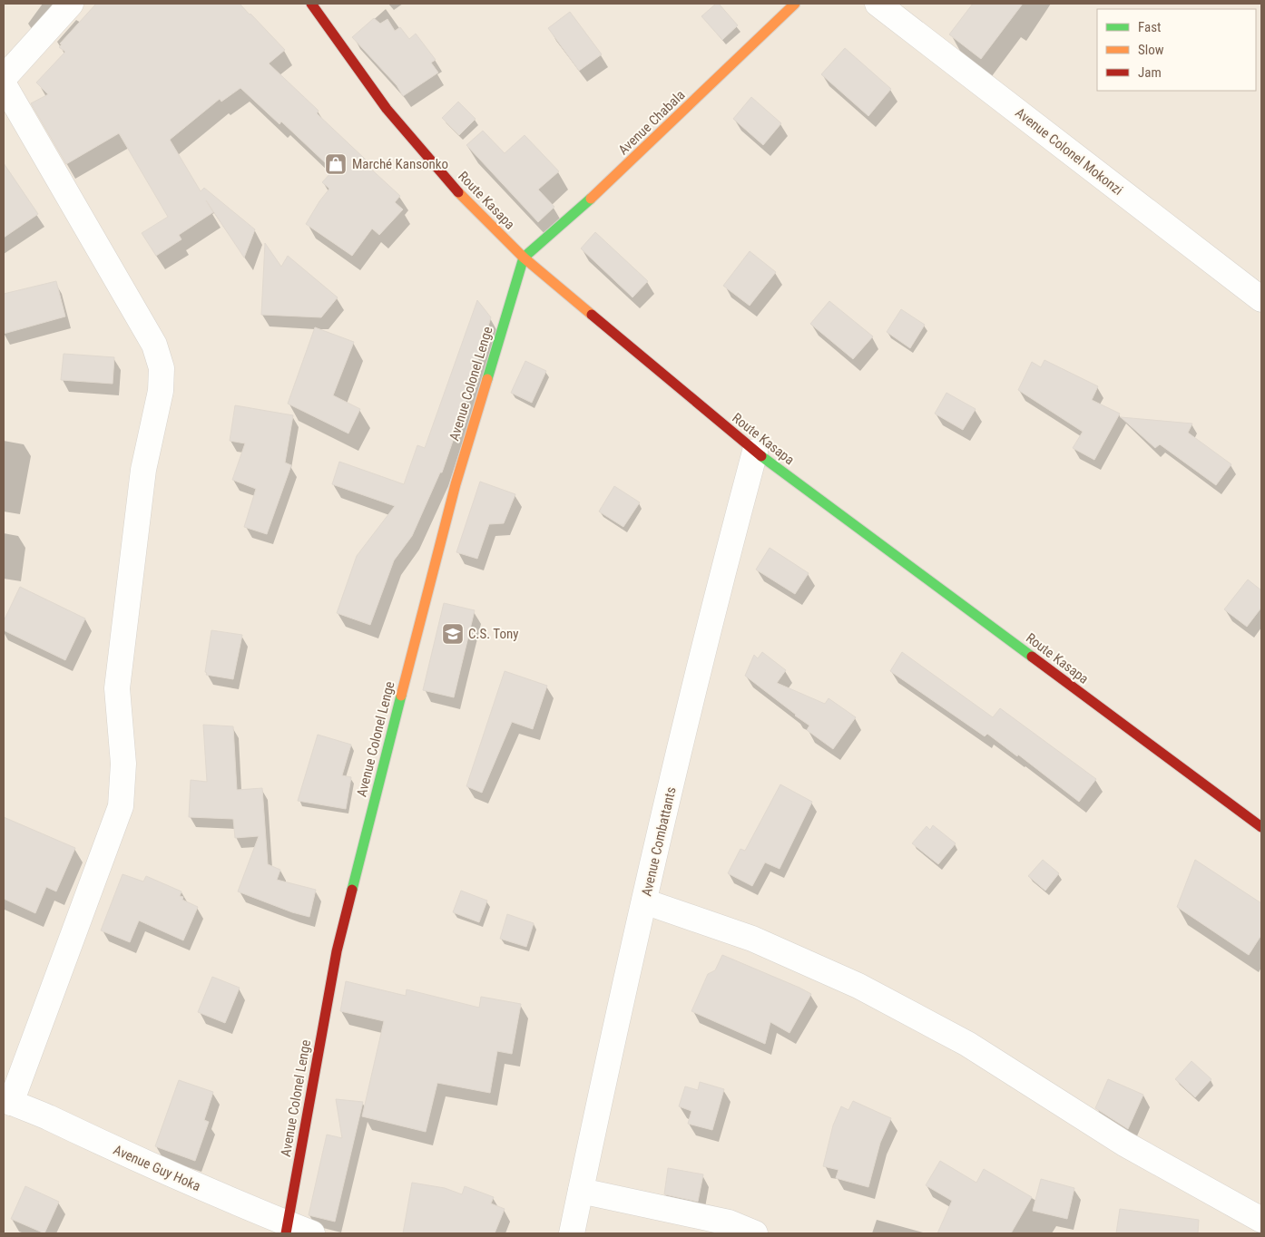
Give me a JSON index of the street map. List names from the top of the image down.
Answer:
{
  "streets": {
    "street": [
      "Avenue Chabala",
      "Avenue Colonel Mokonzi",
      "Route Kasapa",
      "Avenue Colonel Lenge",
      "Avenue Combattants",
      "Avenue Guy Hoka"
    ]
  },
  "crossings": [
    ["Avenue Chabala", "Route Kasapa"],
    ["Avenue Chabala", "Avenue Colonel Lenge"],
    ["Route Kasapa", "Avenue Colonel Lenge"],
    ["Route Kasapa", "Avenue Combattants"],
    ["Avenue Colonel Lenge", "Avenue Guy Hoka"]
  ],
  "places": {
    "shop": ["Marché Kansonko"],
    "school or university": ["C.S. Tony"]
  },
  "legend": ["Fast", "Slow", "Jam"]
}
